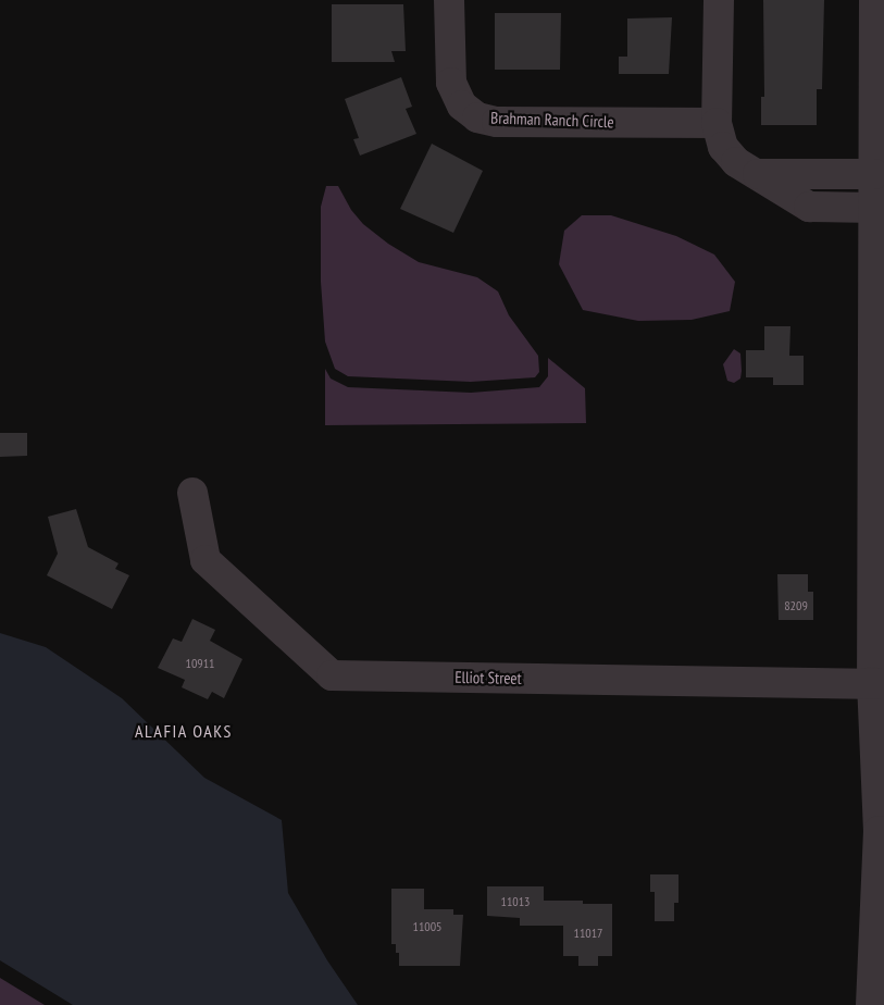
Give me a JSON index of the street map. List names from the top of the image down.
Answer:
{
  "streets": {
    "street": ["Brahman Ranch Circle", "Elliot Street"]
  },
  "districts": ["ALAFIA OAKS"],
  "house_numbers": [
    "8209",
    "10911",
    "11013",
    "11005",
    "11017"
  ]
}
